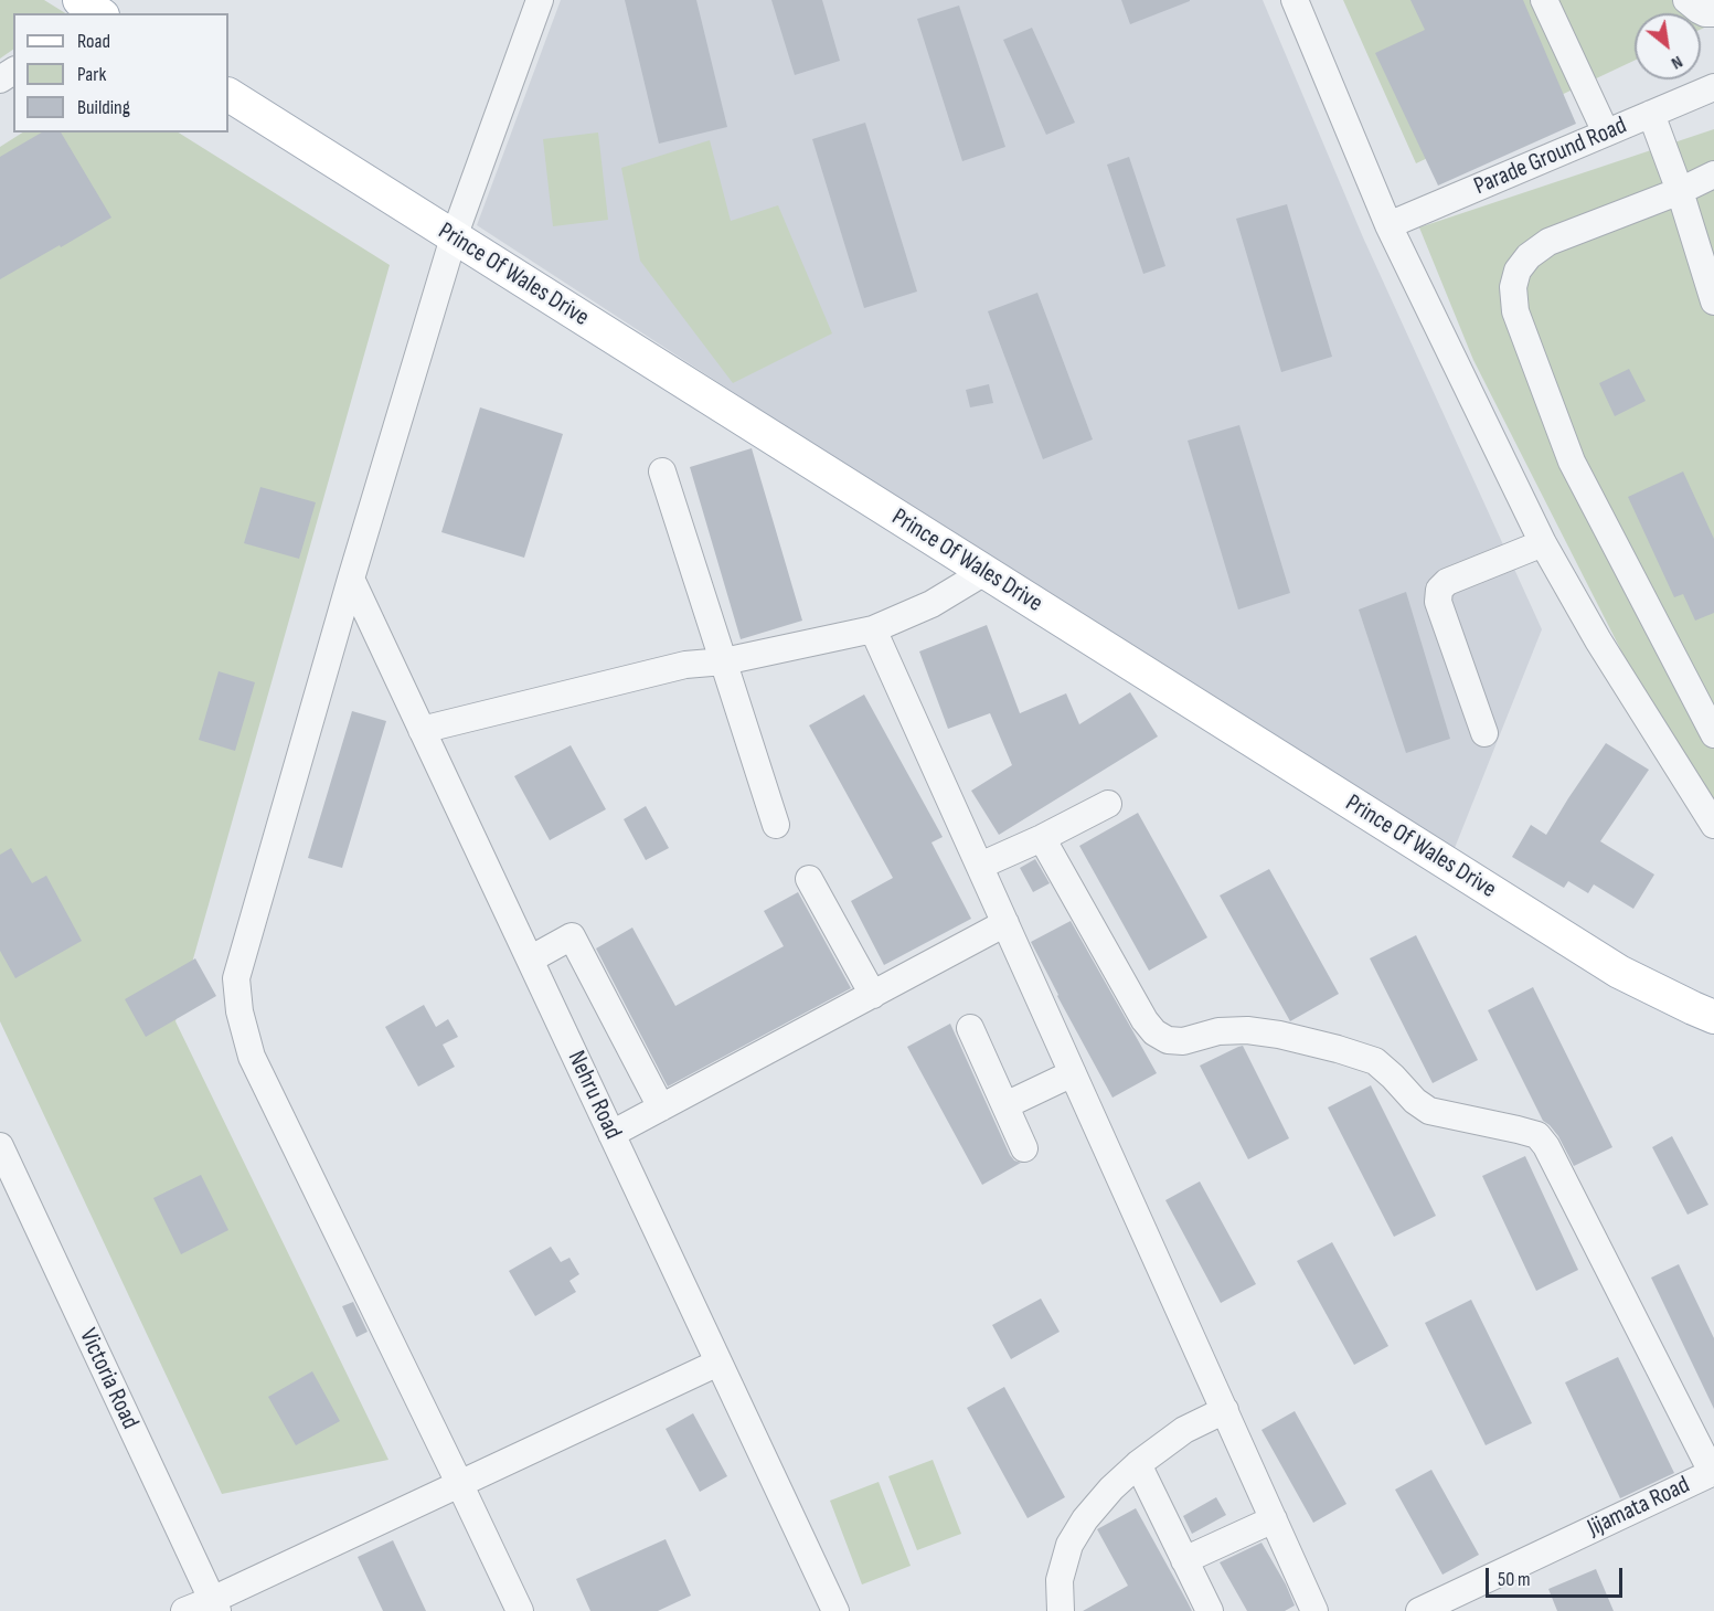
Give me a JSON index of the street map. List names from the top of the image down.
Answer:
{
  "streets": {
    "main road": ["Prince Of Wales Drive"],
    "street": [
      "Parade Ground Road",
      "Nehru Road",
      "Victoria Road",
      "Jijamata Road"
    ]
  },
  "legend": ["Road", "Park", "Building"],
  "scale_bar": "50 m",
  "north": "bottom right"
}
